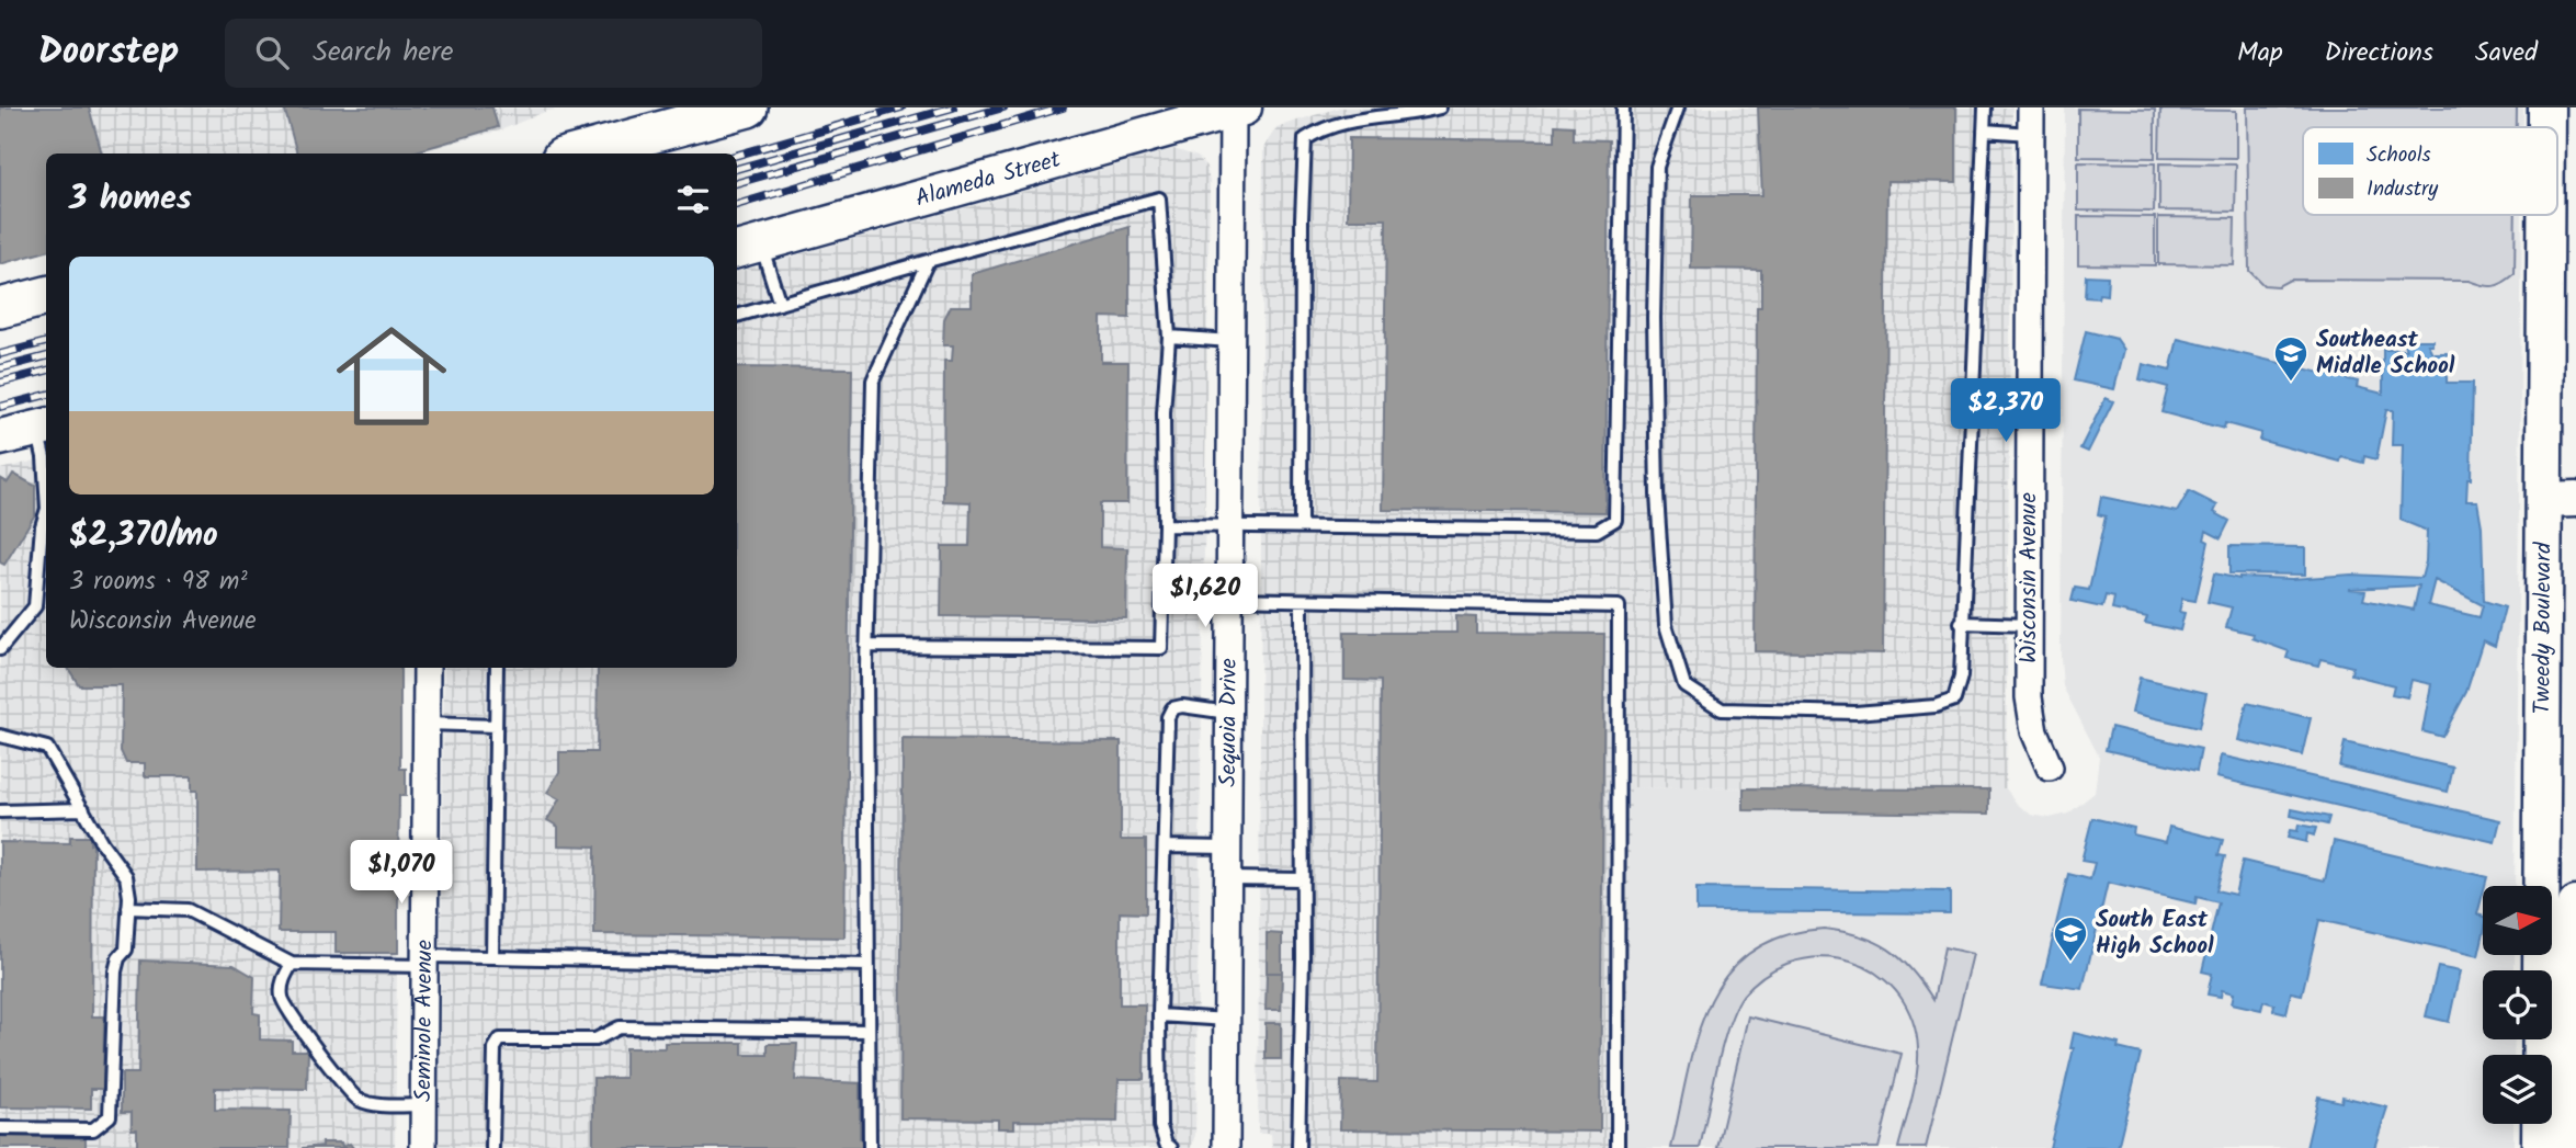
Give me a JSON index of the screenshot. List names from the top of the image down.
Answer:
{
  "streets": {
    "main road": ["Alameda Street", "Tweedy Boulevard"],
    "street": ["Wisconsin Avenue", "Sequoia Drive", "Seminole Avenue"]
  },
  "crossings": [
    ["Alameda Street", "Sequoia Drive"]
  ],
  "places": {
    "school or university": ["Southeast Middle School", "South East High School"]
  },
  "legend": ["Schools", "Industry"],
  "north": "right",
  "page": {
    "header": "Doorstep",
    "search": "Search here",
    "nav": ["Map", "Directions", "Saved"],
    "heading": "3 homes",
    "list": [
      {
        "name": "$2,370/mo",
        "note": "3 rooms · 98 m² · Wisconsin Avenue"
      }
    ],
    "price": ["$2,370", "$1,620", "$1,070"]
  }
}
